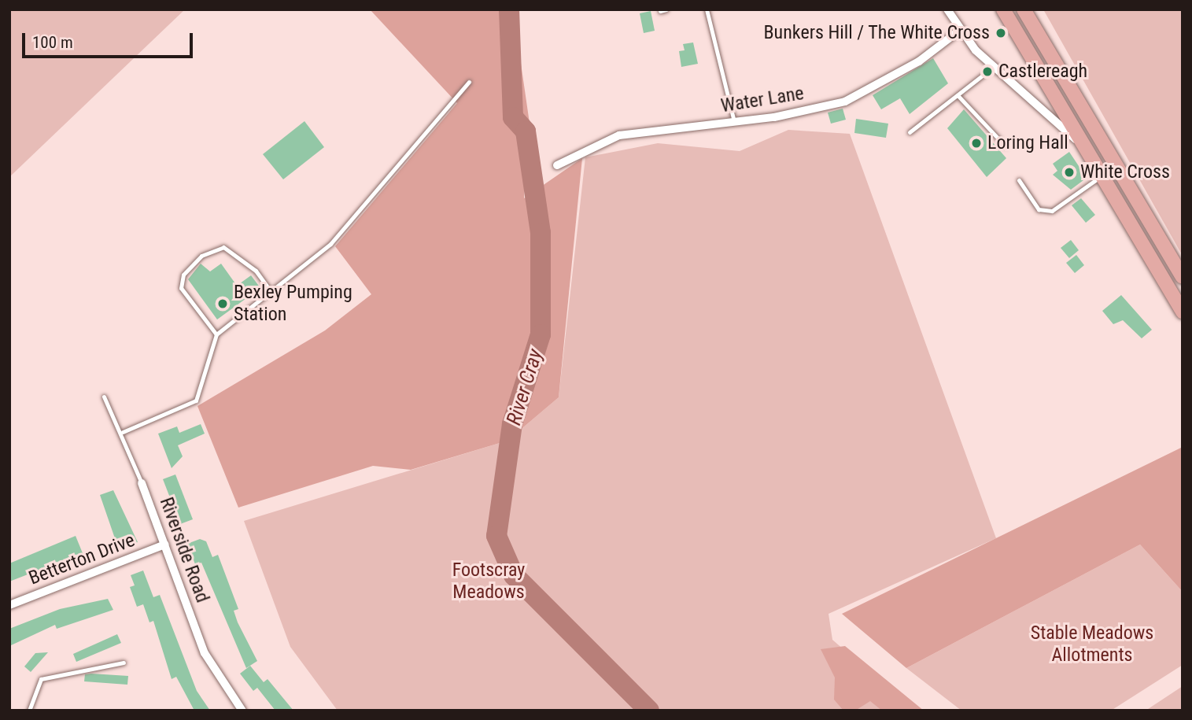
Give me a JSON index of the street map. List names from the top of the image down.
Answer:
{
  "streets": {
    "street": ["Water Lane", "Riverside Road", "Betterton Drive"]
  },
  "crossings": [
    ["Riverside Road", "Betterton Drive"]
  ],
  "water": ["River Cray"],
  "parks": ["Footscray Meadows", "Stable Meadows Allotments"],
  "places": [
    "Bunkers Hill / The White Cross",
    "Castlereagh",
    "Loring Hall",
    "White Cross",
    "Bexley Pumping Station"
  ],
  "scale_bar": "100 m"
}
